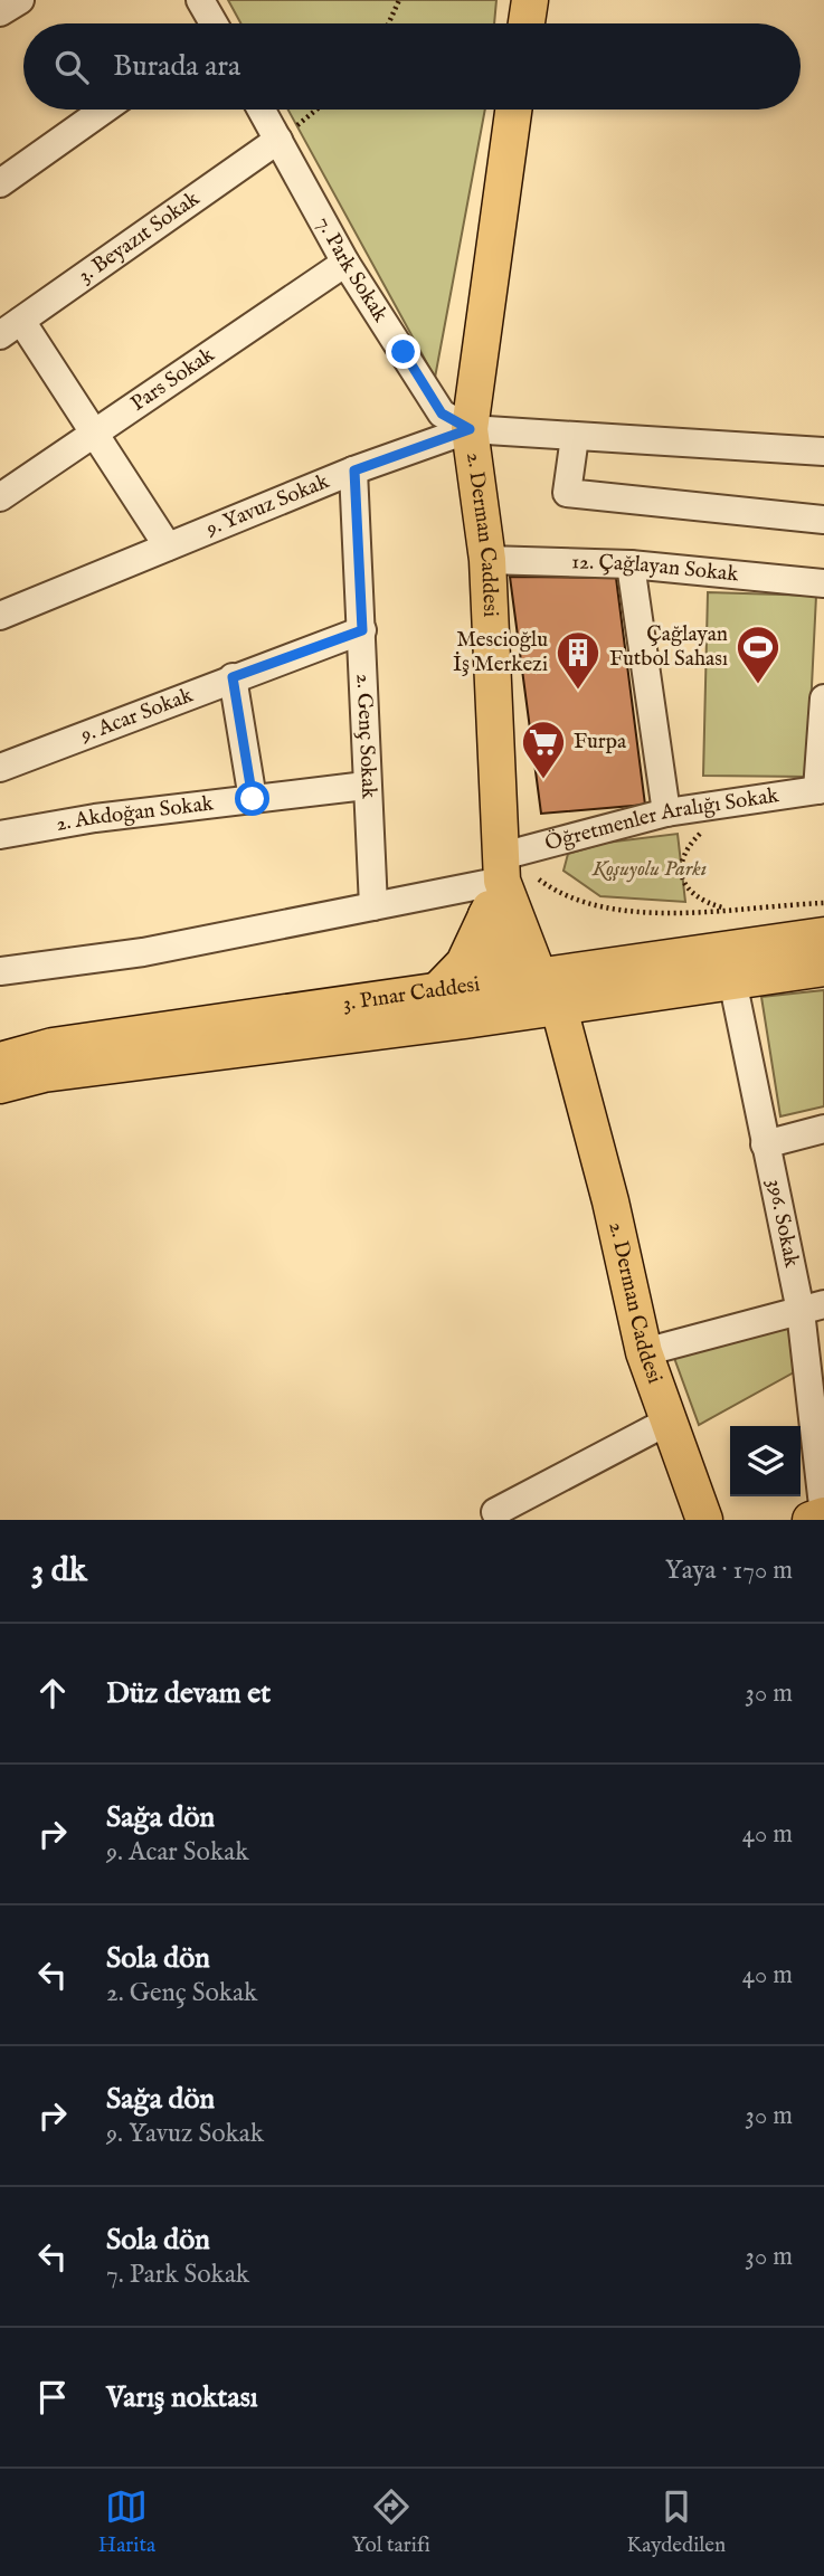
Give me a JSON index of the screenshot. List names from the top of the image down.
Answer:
{
  "streets": {
    "main road": ["2. Derman Caddesi", "3. Pınar Caddesi"],
    "street": [
      "3. Beyazıt Sokak",
      "7. Park Sokak",
      "Pars Sokak",
      "9. Yavuz Sokak",
      "12. Çağlayan Sokak",
      "9. Acar Sokak",
      "2. Genç Sokak",
      "2. Akdoğan Sokak",
      "Öğretmenler Aralığı Sokak",
      "396. Sokak"
    ]
  },
  "crossings": [
    ["3. Beyazıt Sokak", "7. Park Sokak"],
    ["7. Park Sokak", "Pars Sokak"],
    ["7. Park Sokak", "9. Yavuz Sokak"],
    ["7. Park Sokak", "2. Derman Caddesi"],
    ["9. Yavuz Sokak", "2. Derman Caddesi"],
    ["9. Yavuz Sokak", "2. Genç Sokak"],
    ["2. Derman Caddesi", "12. Çağlayan Sokak"],
    ["2. Derman Caddesi", "Öğretmenler Aralığı Sokak"],
    ["2. Derman Caddesi", "3. Pınar Caddesi"],
    ["9. Acar Sokak", "2. Genç Sokak"],
    ["2. Genç Sokak", "2. Akdoğan Sokak"],
    ["2. Genç Sokak", "Öğretmenler Aralığı Sokak"],
    ["3. Pınar Caddesi", "396. Sokak"]
  ],
  "parks": ["Koşuyolu Parkı"],
  "places": {
    "sports": ["Çağlayan Futbol Sahası"],
    "building": ["Mescioğlu İş Merkezi"],
    "supermarket": ["Furpa"]
  },
  "page": {
    "search": "Burada ara",
    "heading": ["3 dk", "Yaya · 170 m"],
    "list": [
      ["Düz devam et", "30 m"],
      ["Sağa dön", "9. Acar Sokak", "40 m"],
      ["Sola dön", "2. Genç Sokak", "40 m"],
      ["Sağa dön", "9. Yavuz Sokak", "30 m"],
      ["Sola dön", "7. Park Sokak", "30 m"],
      "Varış noktası"
    ],
    "nav": ["Harita", "Yol tarifi", "Kaydedilen"]
  }
}
